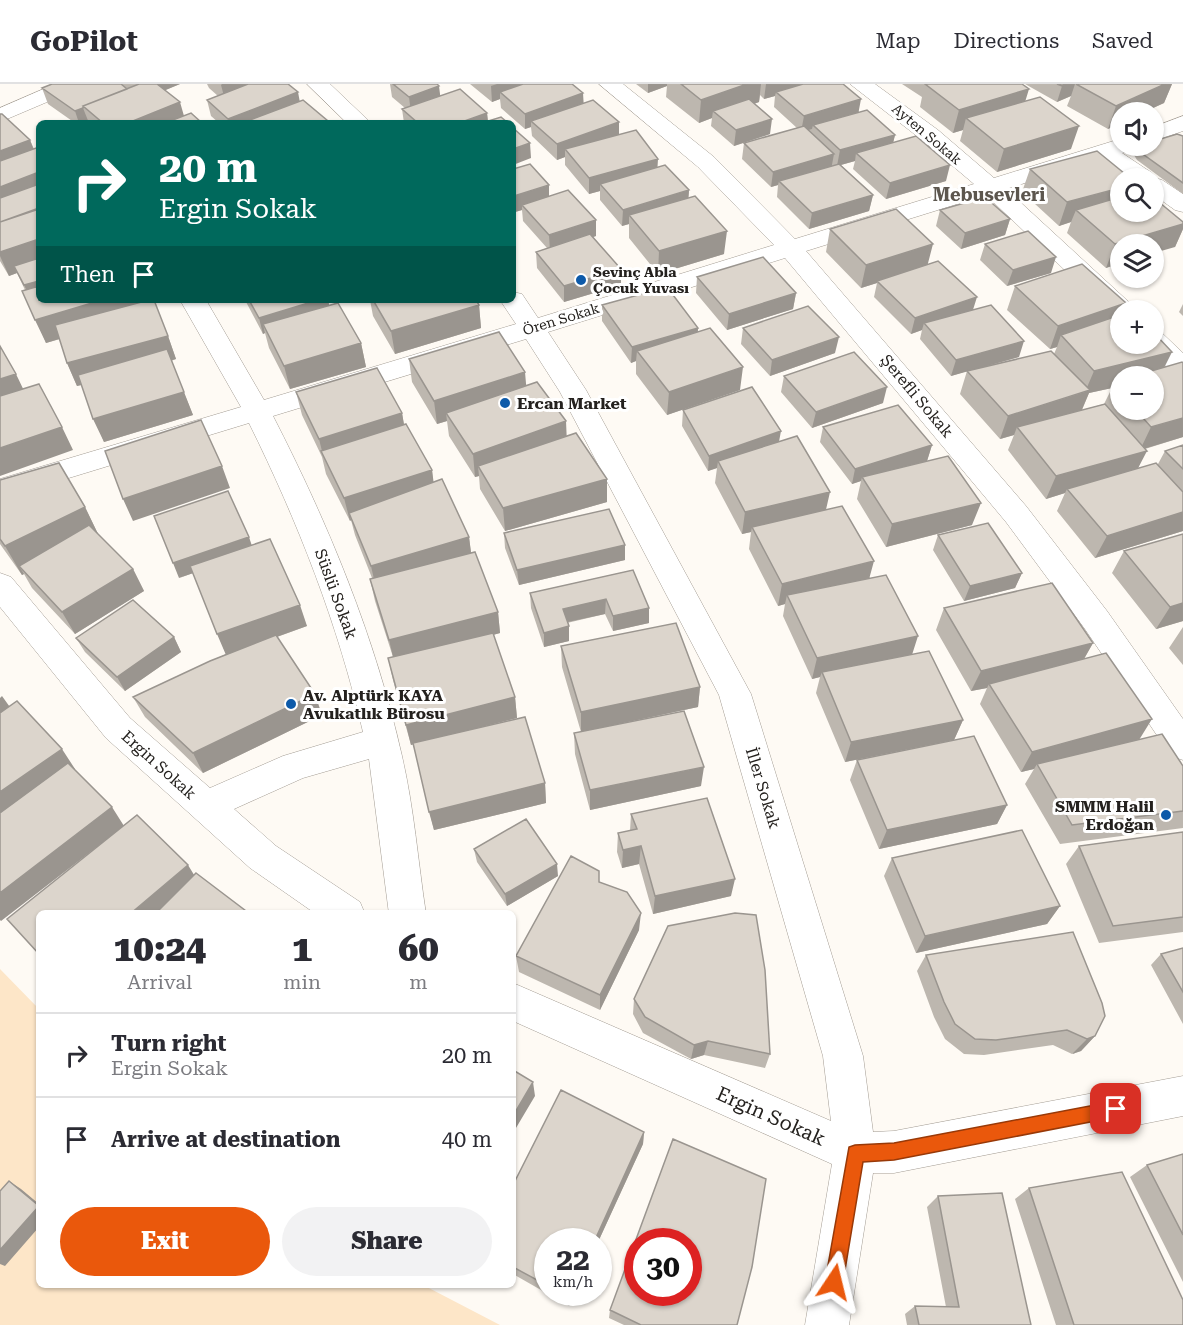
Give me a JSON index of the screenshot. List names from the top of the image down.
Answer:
{
  "streets": {
    "street": [
      "Ayten Sokak",
      "Ören Sokak",
      "Şerefli Sokak",
      "Süslü Sokak",
      "Ergin Sokak",
      "İller Sokak"
    ]
  },
  "crossings": [
    ["Ayten Sokak", "Ören Sokak"],
    ["Ören Sokak", "Şerefli Sokak"],
    ["Ören Sokak", "Süslü Sokak"],
    ["Ören Sokak", "İller Sokak"],
    ["Ergin Sokak", "İller Sokak"]
  ],
  "districts": ["Mebusevleri"],
  "places": [
    "Sevinç Abla Çocuk Yuvası",
    "Ercan Market",
    "Av. Alptürk KAYA Avukatlık Bürosu",
    "SMMM Halil Erdoğan"
  ],
  "page": {
    "header": "GoPilot",
    "nav": ["Map", "Directions", "Saved"],
    "map_buttons": ["+", "−"],
    "turn": ["20 m", "Ergin Sokak"],
    "then": "Then",
    "eta": [
      "10:24",
      "Arrival",
      "1",
      "min",
      "60",
      "m"
    ],
    "list": [
      {
        "name": "Turn right",
        "note": "Ergin Sokak",
        "value": "20 m"
      },
      {
        "name": "Arrive at destination",
        "value": "40 m"
      }
    ],
    "buttons": ["Exit", "Share"],
    "speed": "22 km/h",
    "limit": "30"
  }
}
